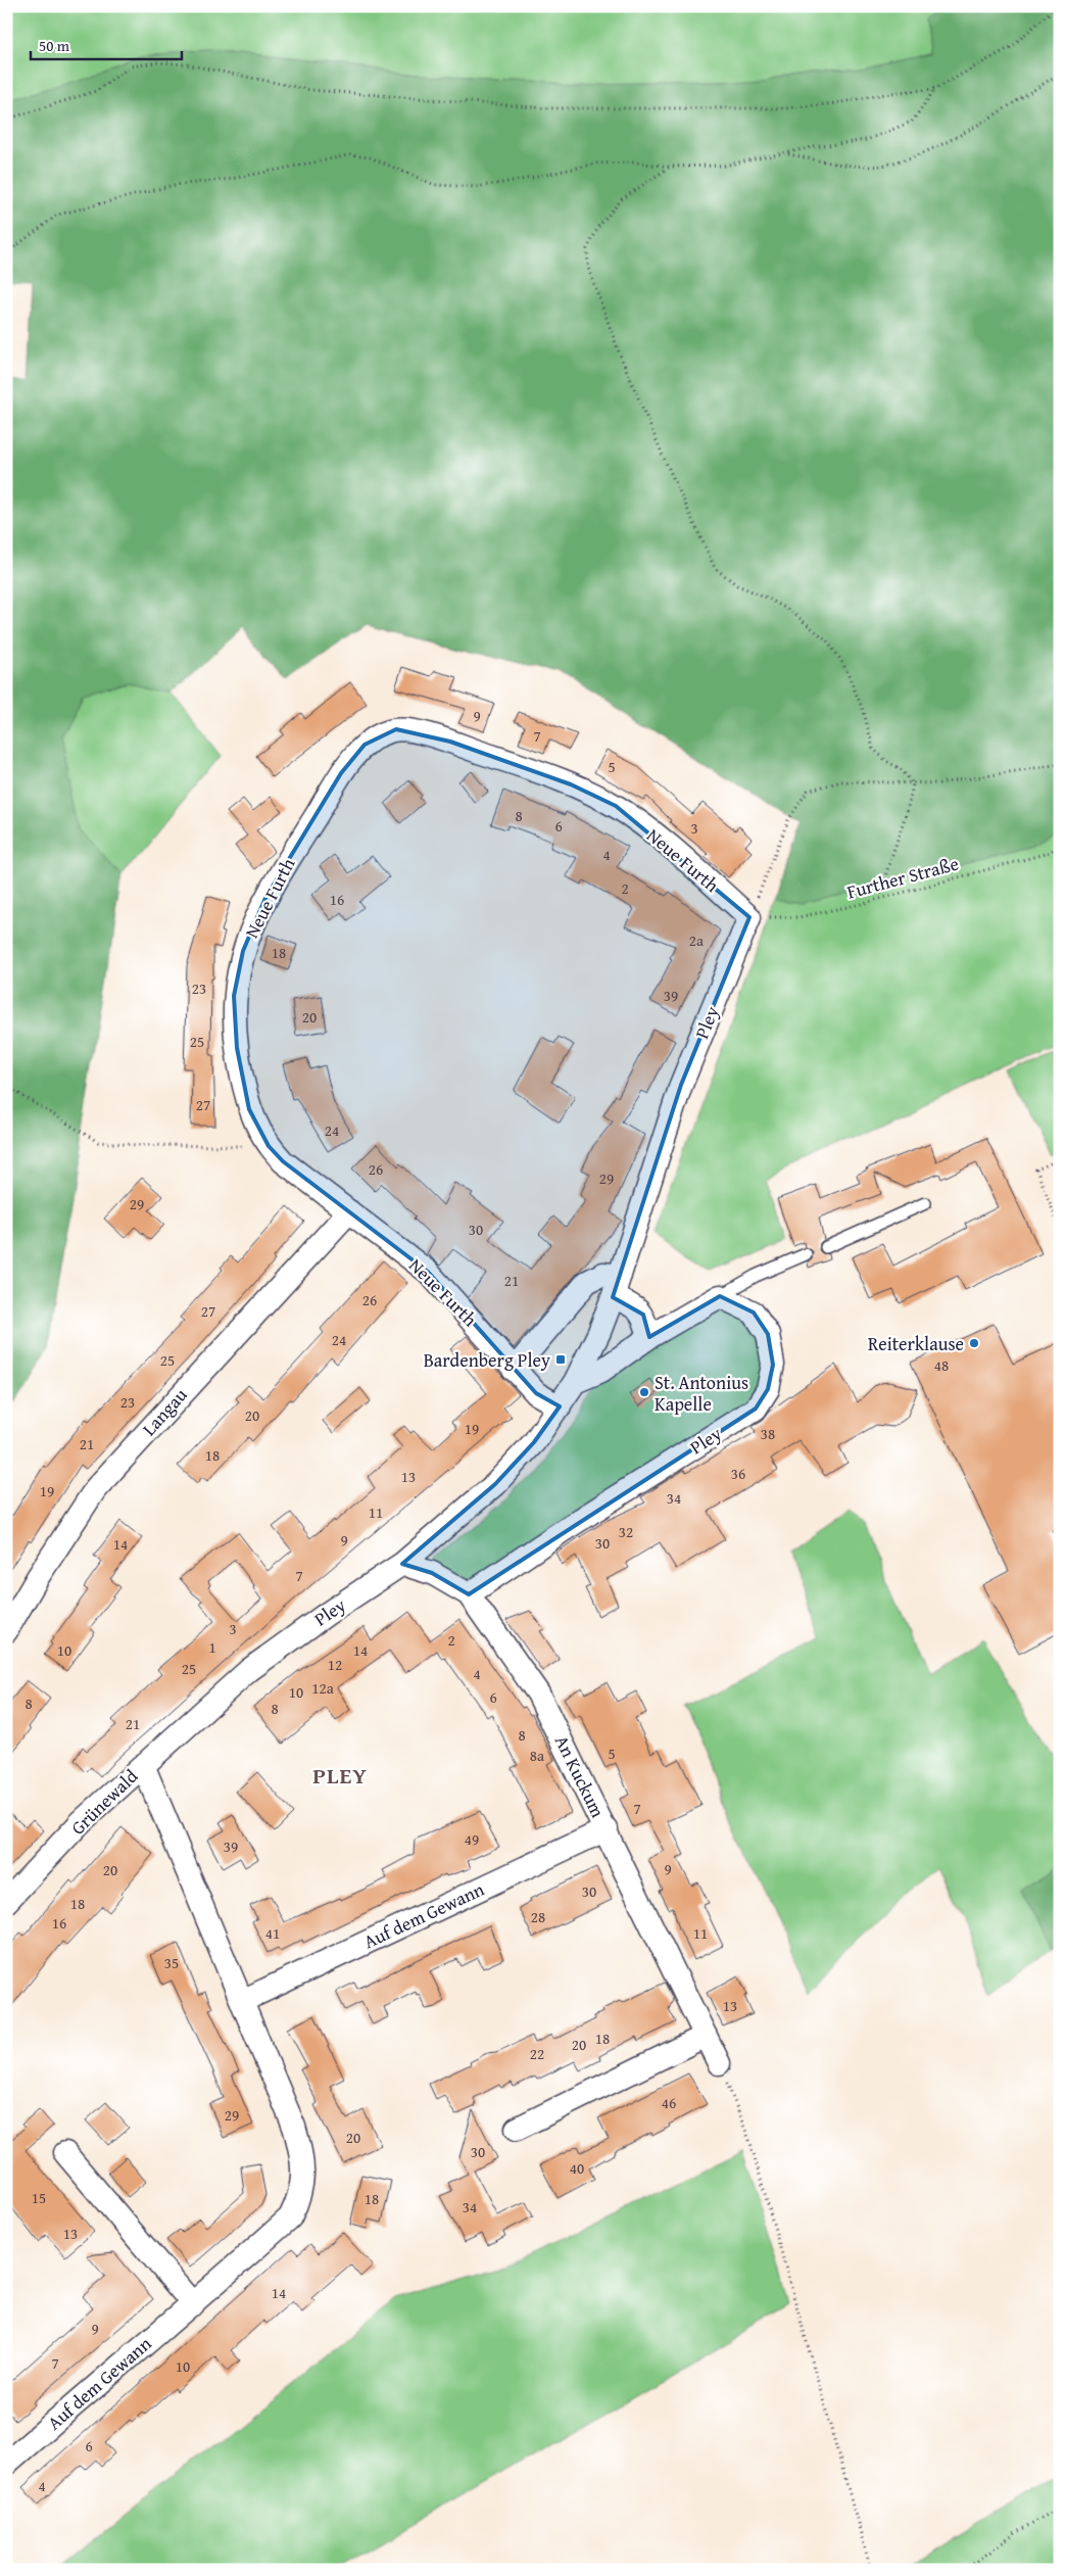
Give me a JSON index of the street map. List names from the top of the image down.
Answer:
{
  "streets": {
    "street": [
      "Neue Furth",
      "Pley",
      "Langau",
      "An Kuckum",
      "Grünewald",
      "Auf dem Gewann"
    ],
    "path": ["Further Straße"]
  },
  "crossings": [
    ["Neue Furth", "Further Straße"],
    ["Neue Furth", "Pley"],
    ["Neue Furth", "Langau"],
    ["Further Straße", "Pley"],
    ["Pley", "An Kuckum"],
    ["Pley", "Grünewald"],
    ["An Kuckum", "Auf dem Gewann"],
    ["Grünewald", "Auf dem Gewann"]
  ],
  "districts": ["PLEY"],
  "places": {
    "other": ["Reiterklause", "St. Antonius Kapelle"],
    "transit": ["Bardenberg Pley"]
  },
  "house_numbers": [
    "9",
    "7",
    "5",
    "8",
    "6",
    "3",
    "4",
    "2",
    "16",
    "2a",
    "18",
    "23",
    "39",
    "20",
    "25",
    "27",
    "24",
    "26",
    "29",
    "29",
    "30",
    "21",
    "26",
    "27",
    "24",
    "25",
    "48",
    "23",
    "20",
    "19",
    "38",
    "21",
    "18",
    "36",
    "13",
    "19",
    "34",
    "11",
    "32",
    "9",
    "30",
    "14",
    "7",
    "3",
    "2",
    "1",
    "10",
    "14",
    "12",
    "25",
    "4",
    "12a",
    "10",
    "6",
    "8",
    "8",
    "21",
    "8",
    "5",
    "8a",
    "7",
    "49",
    "39",
    "9",
    "20",
    "30",
    "18",
    "28",
    "16",
    "41",
    "11",
    "35",
    "13",
    "18",
    "20",
    "22",
    "46",
    "29",
    "20",
    "30",
    "40",
    "15",
    "18",
    "34",
    "13",
    "14",
    "9",
    "7",
    "10",
    "6",
    "4"
  ],
  "scale_bar": "50 m"
}
